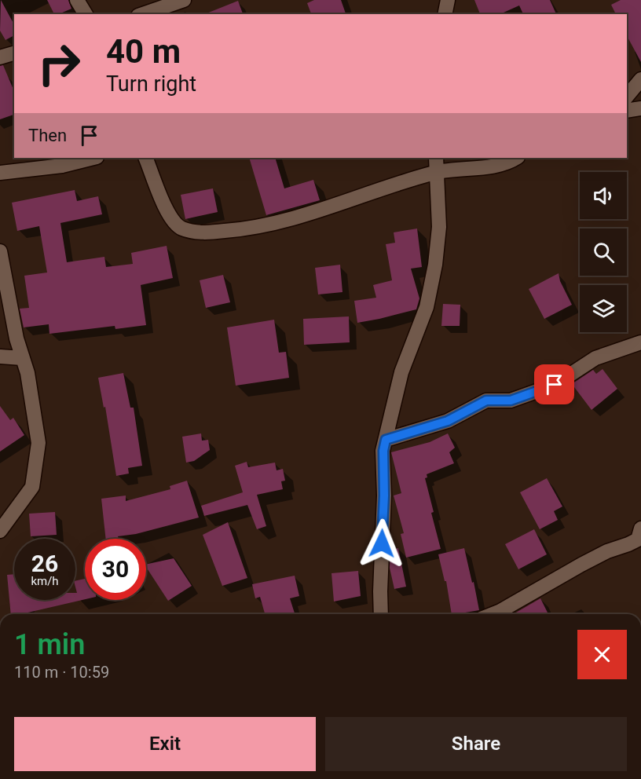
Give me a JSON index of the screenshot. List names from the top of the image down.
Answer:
{
  "page": {
    "turn": ["40 m", "Turn right"],
    "then": "Then",
    "speed": "26 km/h",
    "limit": "30",
    "heading": ["1 min", "110 m · 10:59"],
    "buttons": ["Exit", "Share"]
  }
}
